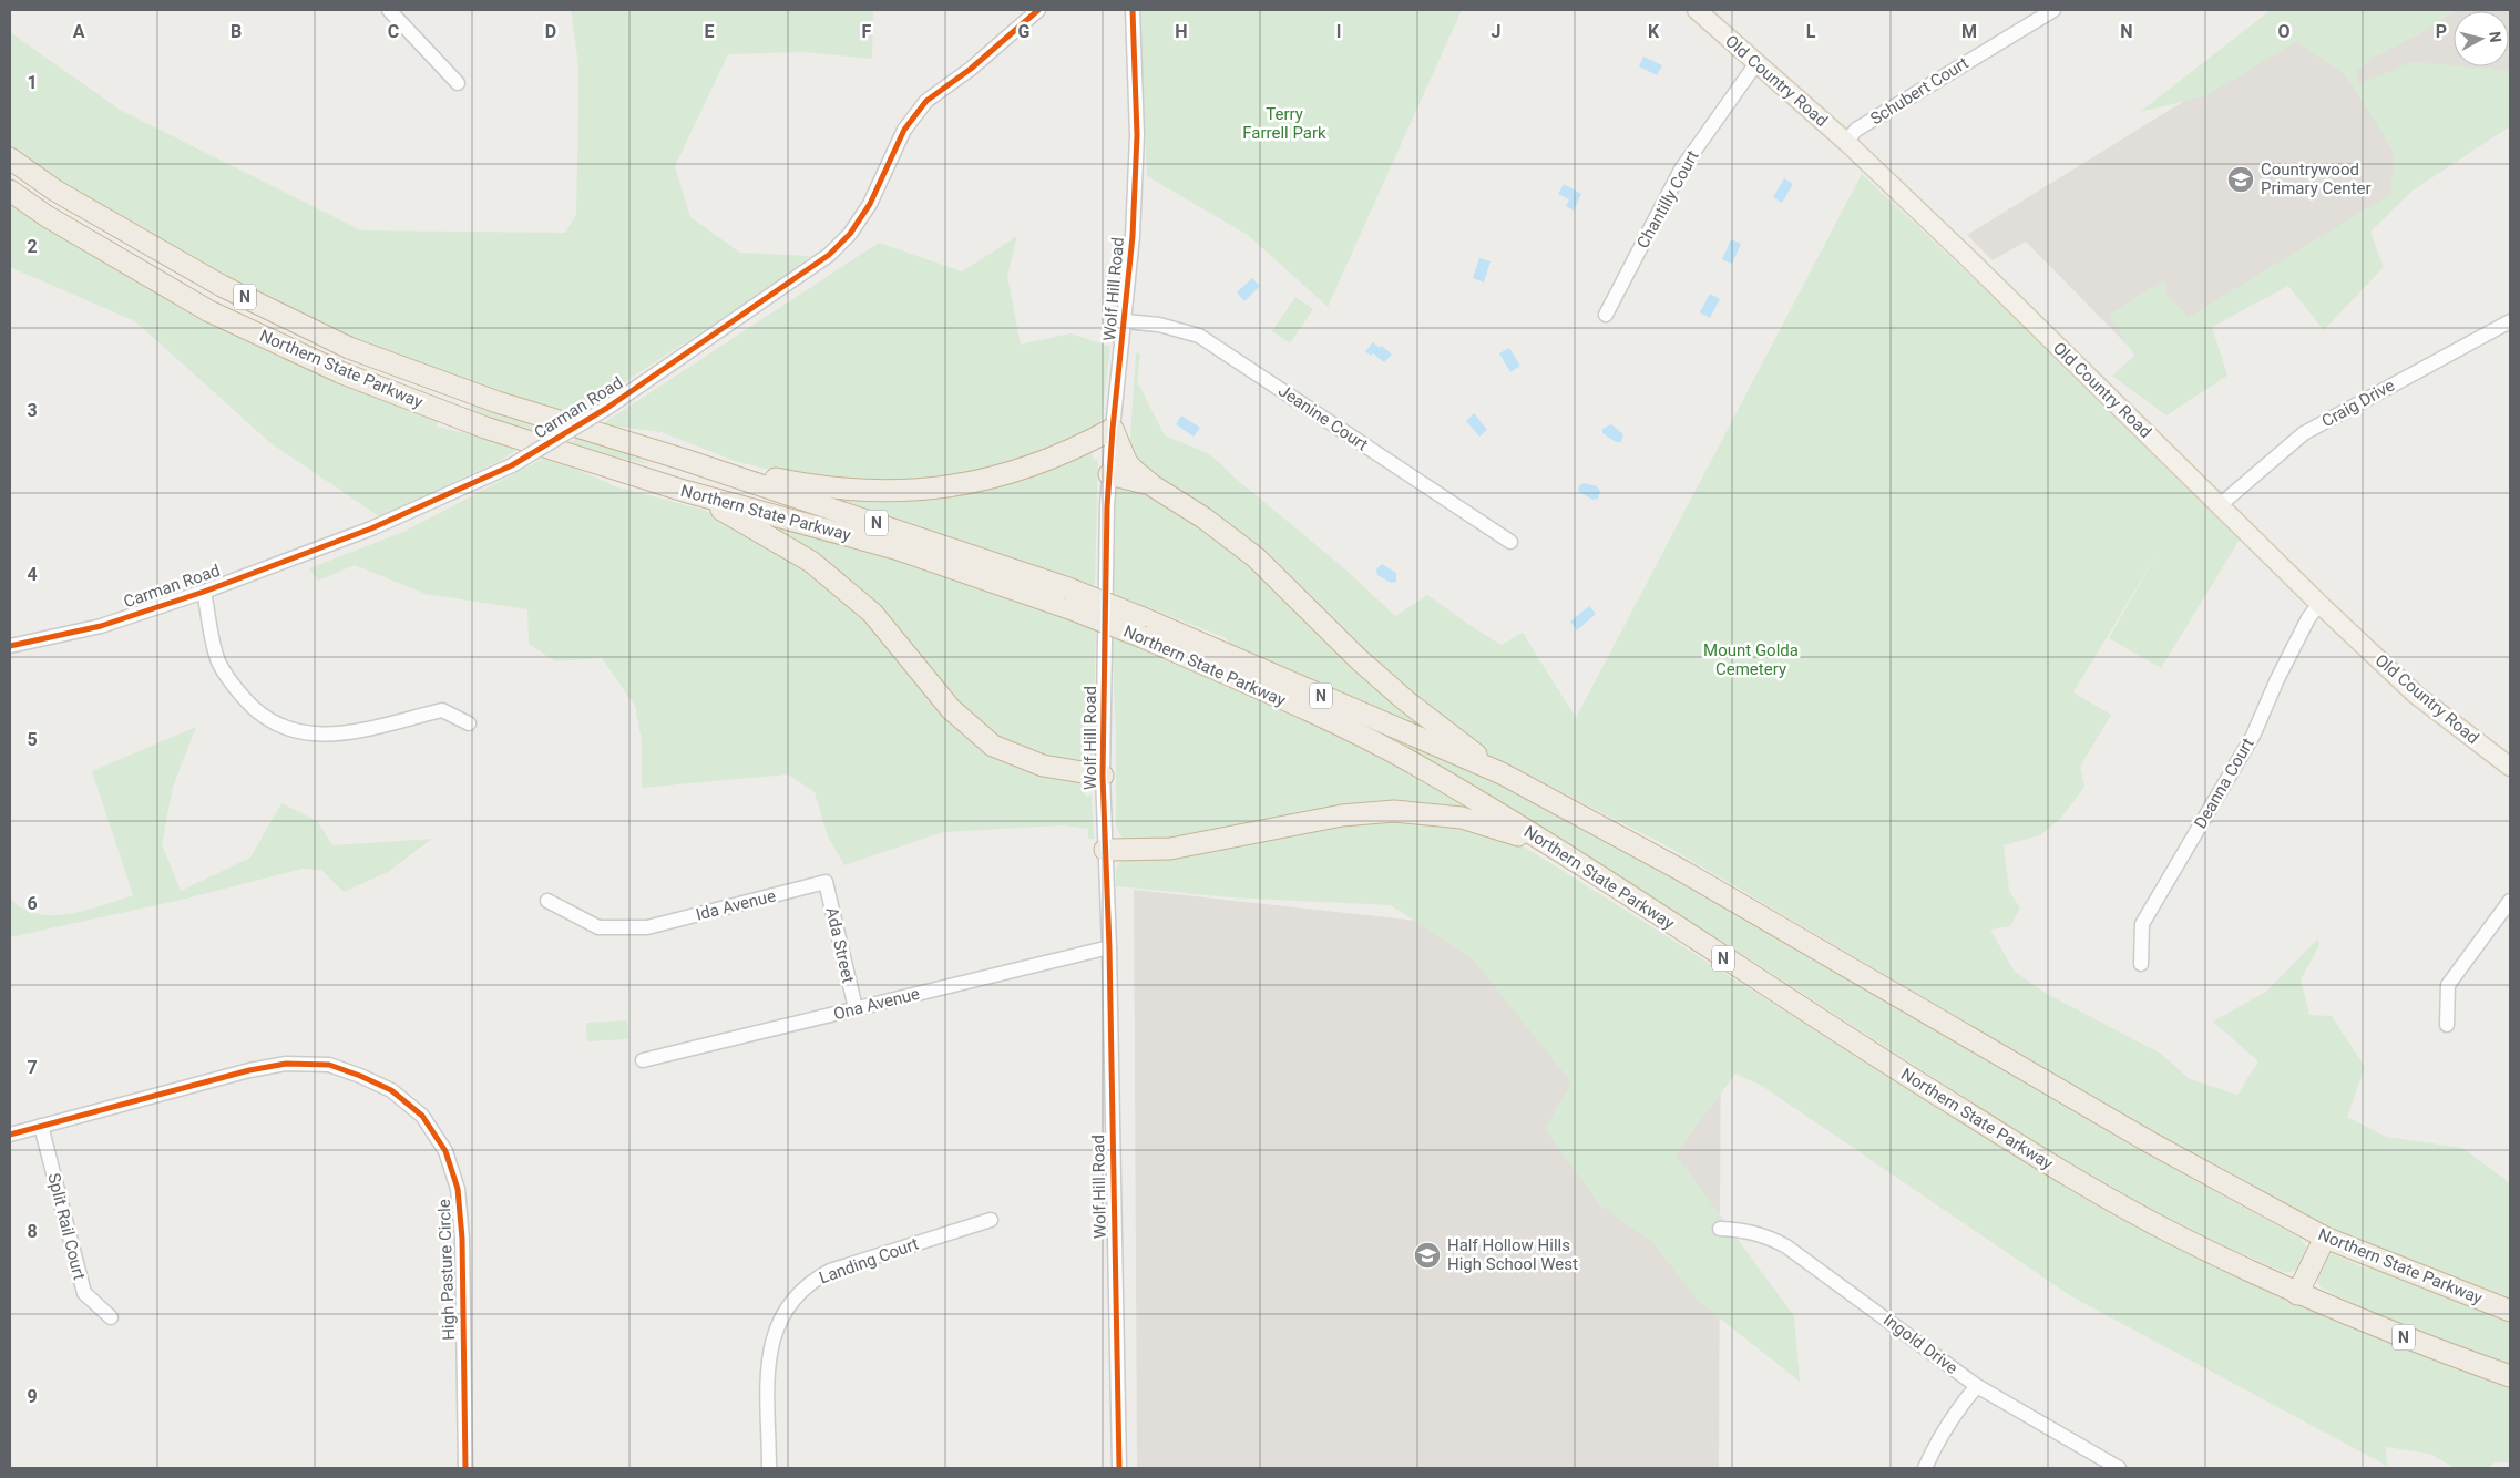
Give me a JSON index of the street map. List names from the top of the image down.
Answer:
{
  "streets": {
    "highway": ["N", "Northern State Parkway"],
    "main road": ["Old Country Road"],
    "street": [
      "Schubert Court",
      "Chantilly Court",
      "Wolf Hill Road",
      "Craig Drive",
      "Carman Road",
      "Jeanine Court",
      "Deanna Court",
      "Ida Avenue",
      "Ada Street",
      "Ona Avenue",
      "Split Rail Court",
      "Landing Court",
      "High Pasture Circle",
      "Ingold Drive"
    ]
  },
  "crossings": [
    ["Old Country Road", "Schubert Court"],
    ["Old Country Road", "Chantilly Court"],
    ["Old Country Road", "Craig Drive"],
    ["Old Country Road", "Deanna Court"],
    ["Wolf Hill Road", "Jeanine Court"],
    ["Wolf Hill Road", "Ona Avenue"],
    ["Ida Avenue", "Ada Street"],
    ["Ada Street", "Ona Avenue"],
    ["Split Rail Court", "High Pasture Circle"]
  ],
  "parks": ["Terry Farrell Park", "Mount Golda Cemetery"],
  "places": {
    "school or university": ["Countrywood Primary Center", "Half Hollow Hills High School West"]
  },
  "north": "right",
  "grid": {
    "columns": [
      "A",
      "B",
      "C",
      "D",
      "E",
      "F",
      "G",
      "H",
      "I",
      "J",
      "K",
      "L",
      "M",
      "N",
      "O",
      "P"
    ],
    "rows": [
      "1",
      "2",
      "3",
      "4",
      "5",
      "6",
      "7",
      "8",
      "9"
    ]
  }
}
